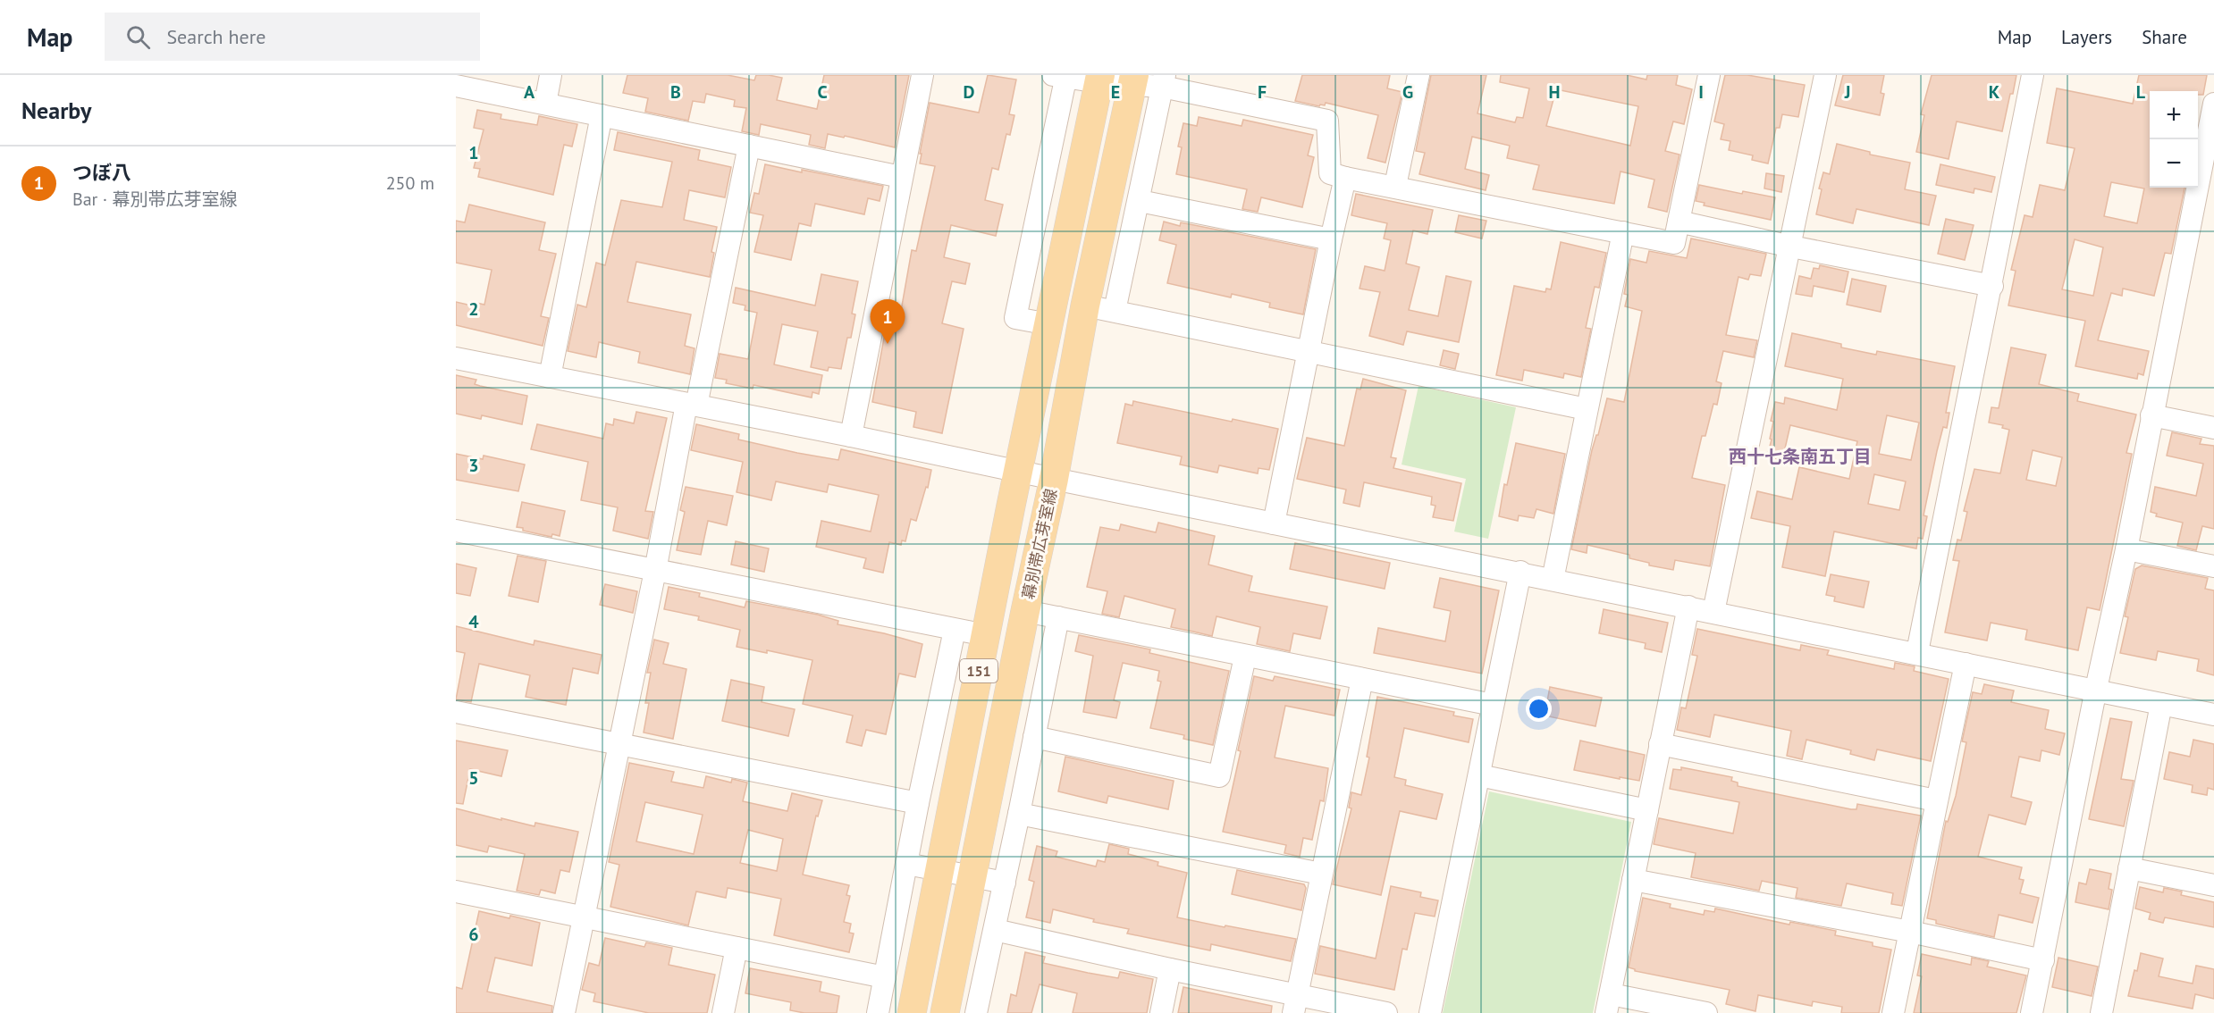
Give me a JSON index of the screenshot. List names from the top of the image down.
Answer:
{
  "streets": {
    "main road": ["幕別帯広芽室線", "151"]
  },
  "districts": ["西十七条南五丁目"],
  "page": {
    "header": "Map",
    "search": "Search here",
    "nav": ["Map", "Layers", "Share"],
    "heading": "Nearby",
    "map_buttons": ["+", "−"],
    "list": [
      {
        "mark": "1",
        "name": "つぼ八",
        "note": "Bar · 幕別帯広芽室線",
        "value": "250 m"
      }
    ],
    "pins": "1"
  },
  "grid": {
    "columns": [
      "A",
      "B",
      "C",
      "D",
      "E",
      "F",
      "G",
      "H",
      "I",
      "J",
      "K",
      "L"
    ],
    "rows": [
      "1",
      "2",
      "3",
      "4",
      "5",
      "6"
    ]
  }
}
